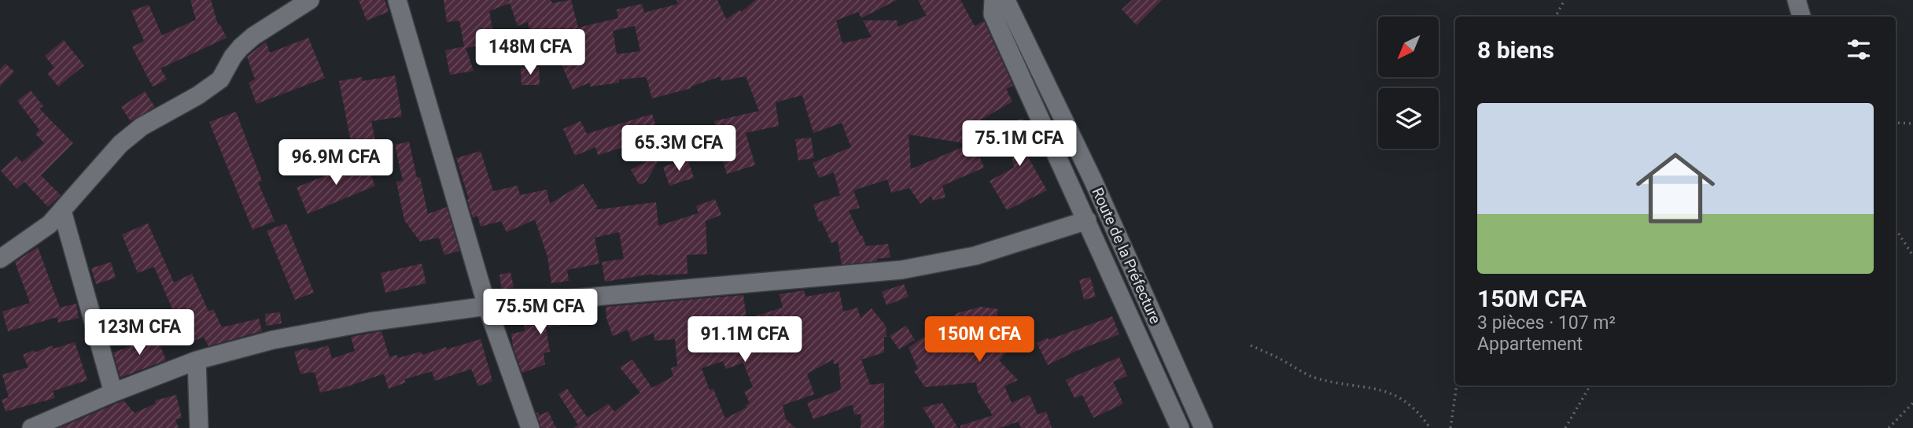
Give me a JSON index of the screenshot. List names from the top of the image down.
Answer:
{
  "streets": {
    "street": ["Route de la Préfecture"]
  },
  "north": "bottom left",
  "page": {
    "heading": "8 biens",
    "price": [
      "148M CFA",
      "75.1M CFA",
      "65.3M CFA",
      "96.9M CFA",
      "75.5M CFA",
      "123M CFA",
      "91.1M CFA",
      "150M CFA"
    ],
    "list": [
      {
        "name": "150M CFA",
        "note": "3 pièces · 107 m² · Appartement"
      }
    ]
  }
}
